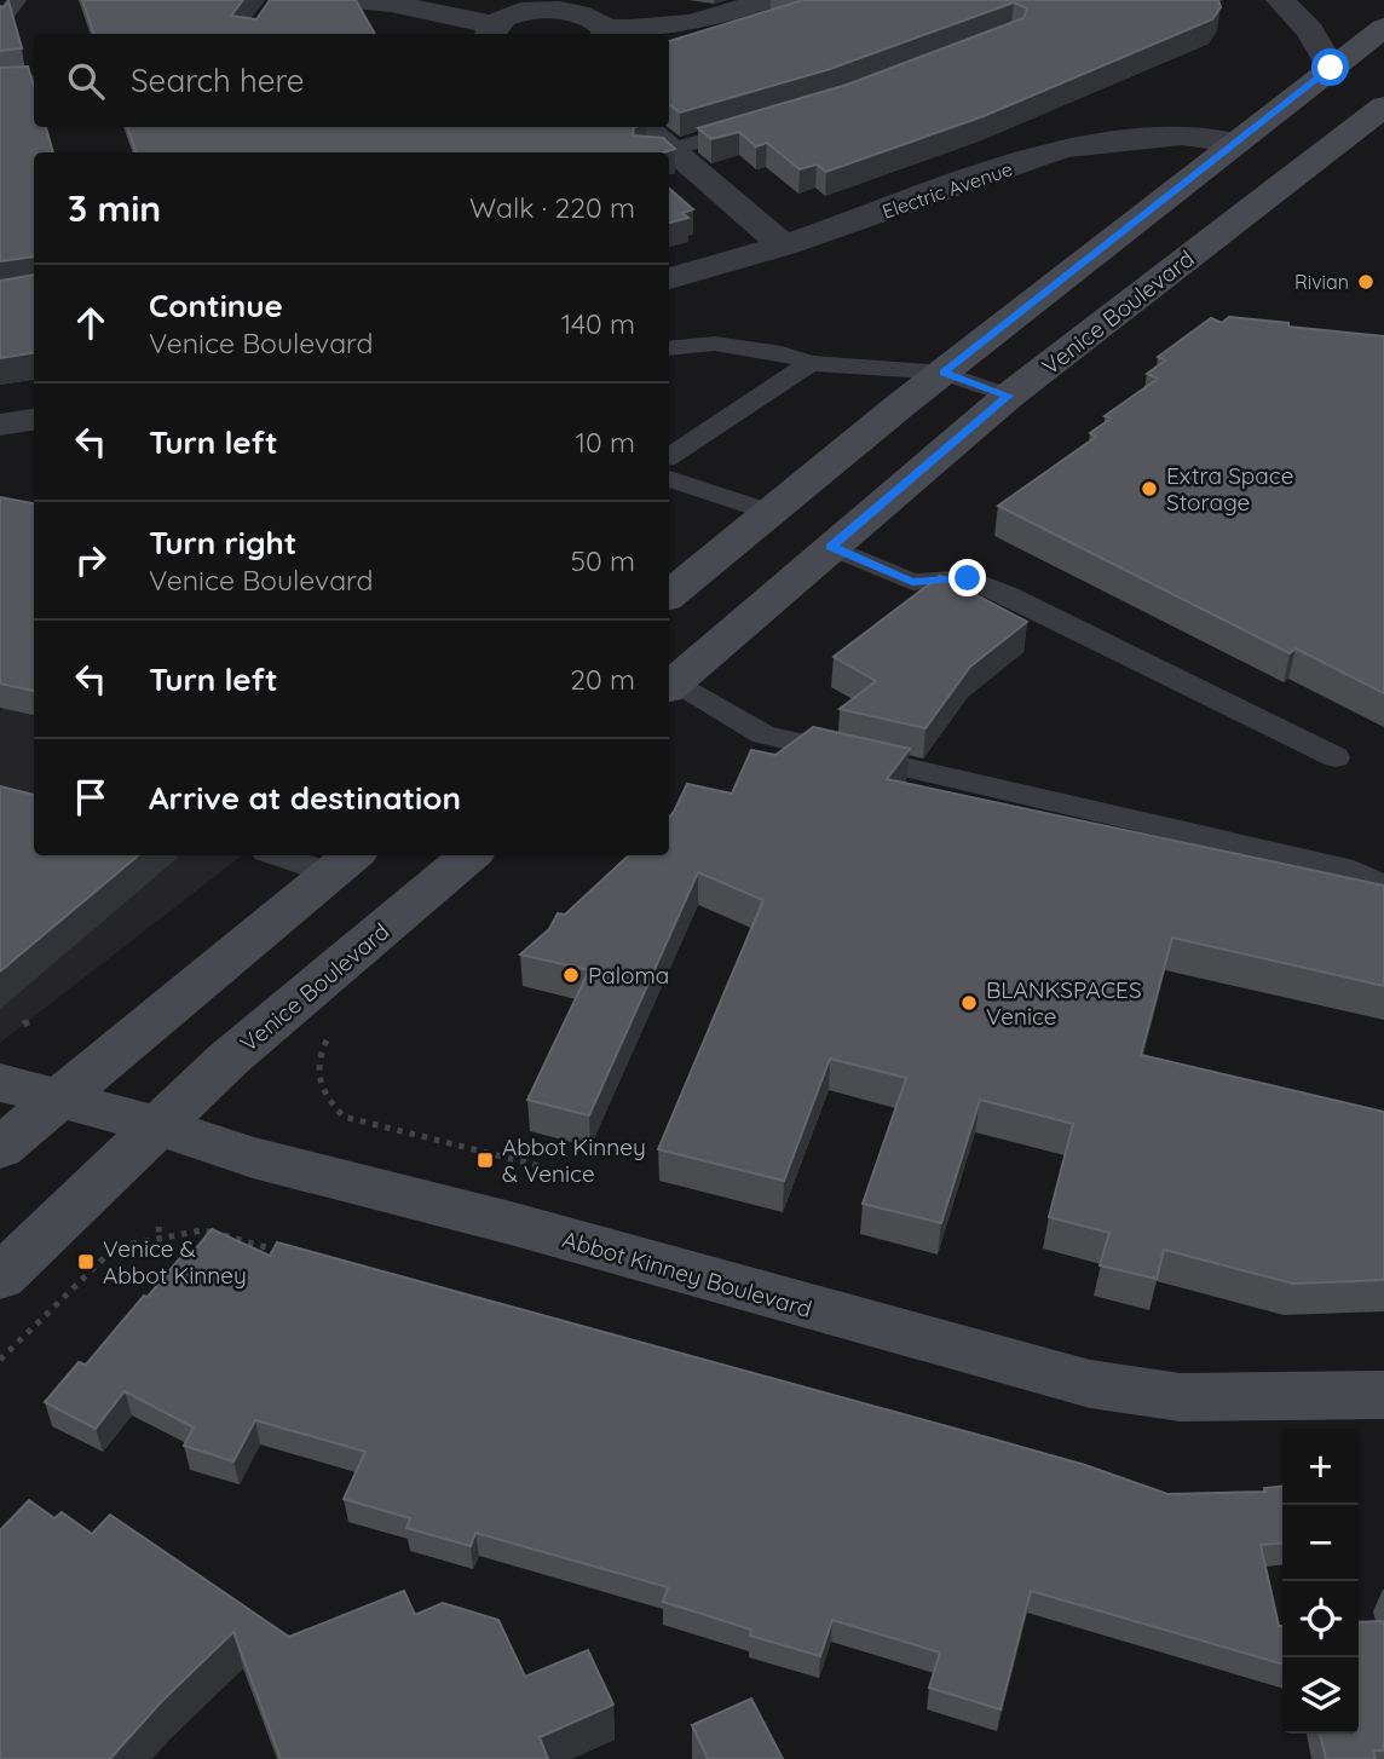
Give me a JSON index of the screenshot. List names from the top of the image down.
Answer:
{
  "streets": {
    "main road": ["Venice Boulevard", "Abbot Kinney Boulevard"],
    "street": ["Electric Avenue"]
  },
  "crossings": [
    ["Venice Boulevard", "Abbot Kinney Boulevard"]
  ],
  "places": {
    "other": [
      "Rivian",
      "Extra Space Storage",
      "Paloma",
      "BLANKSPACES Venice"
    ],
    "transit": ["Abbot Kinney & Venice", "Venice & Abbot Kinney"]
  },
  "page": {
    "search": "Search here",
    "heading": ["3 min", "Walk · 220 m"],
    "list": [
      ["Continue", "Venice Boulevard", "140 m"],
      ["Turn left", "10 m"],
      ["Turn right", "Venice Boulevard", "50 m"],
      ["Turn left", "20 m"],
      "Arrive at destination"
    ],
    "map_buttons": ["+", "−"]
  }
}
